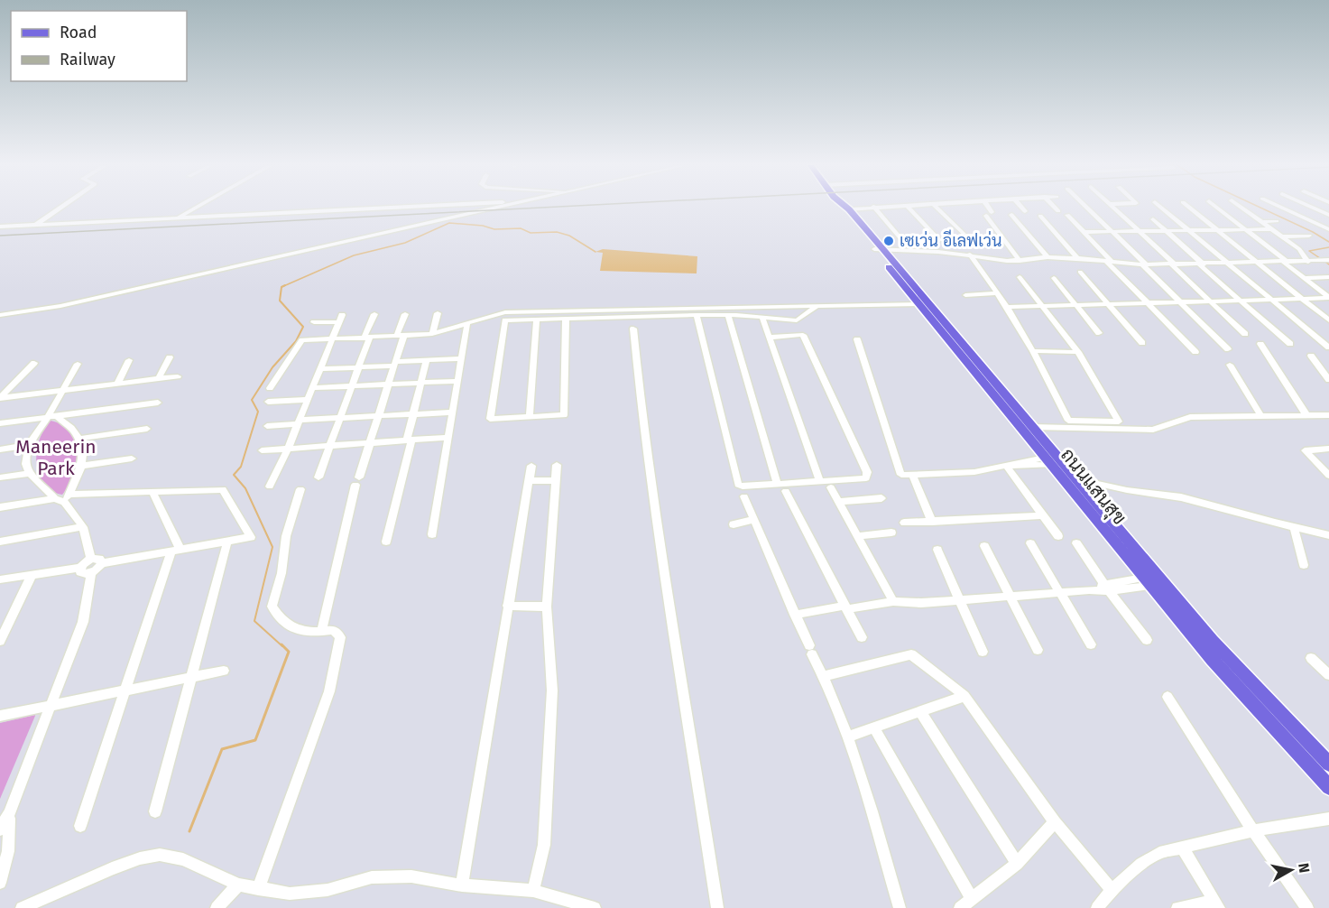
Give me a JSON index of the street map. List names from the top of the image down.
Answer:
{
  "streets": {
    "main road": ["ถนนแสนสุข"]
  },
  "parks": ["Maneerin Park"],
  "places": ["เซเว่น อีเลฟเว่น"],
  "legend": ["Road", "Railway"],
  "north": "right"
}
